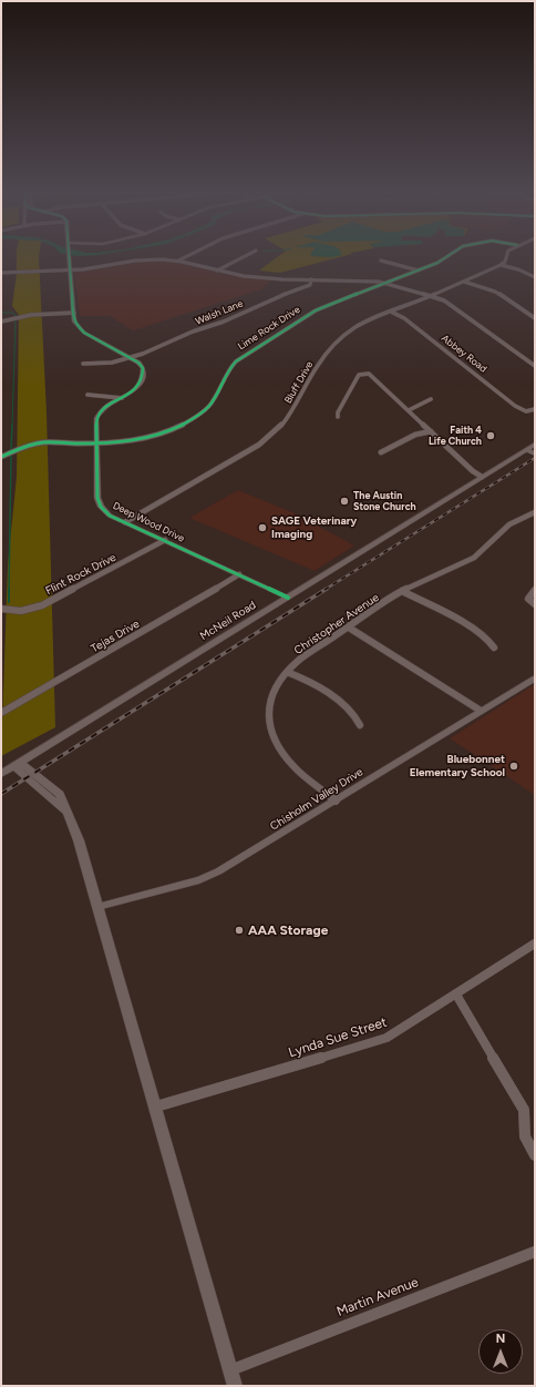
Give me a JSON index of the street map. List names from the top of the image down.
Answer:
{
  "streets": {
    "main road": ["McNeil Road"],
    "street": [
      "Walsh Lane",
      "Lime Rock Drive",
      "Abbey Road",
      "Bluff Drive",
      "Deep Wood Drive",
      "Flint Rock Drive",
      "Christopher Avenue",
      "Tejas Drive",
      "Chisholm Valley Drive",
      "Lynda Sue Street",
      "Martin Avenue"
    ]
  },
  "crossings": [
    ["Walsh Lane", "Deep Wood Drive"],
    ["Lime Rock Drive", "Deep Wood Drive"],
    ["Abbey Road", "Bluff Drive"],
    ["Bluff Drive", "Deep Wood Drive"],
    ["Deep Wood Drive", "Flint Rock Drive"],
    ["Deep Wood Drive", "McNeil Road"],
    ["Deep Wood Drive", "Tejas Drive"],
    ["Christopher Avenue", "Chisholm Valley Drive"]
  ],
  "places": [
    "Faith 4 Life Church",
    "The Austin Stone Church",
    "SAGE Veterinary Imaging",
    "Bluebonnet Elementary School",
    "AAA Storage"
  ],
  "north": "top"
}
